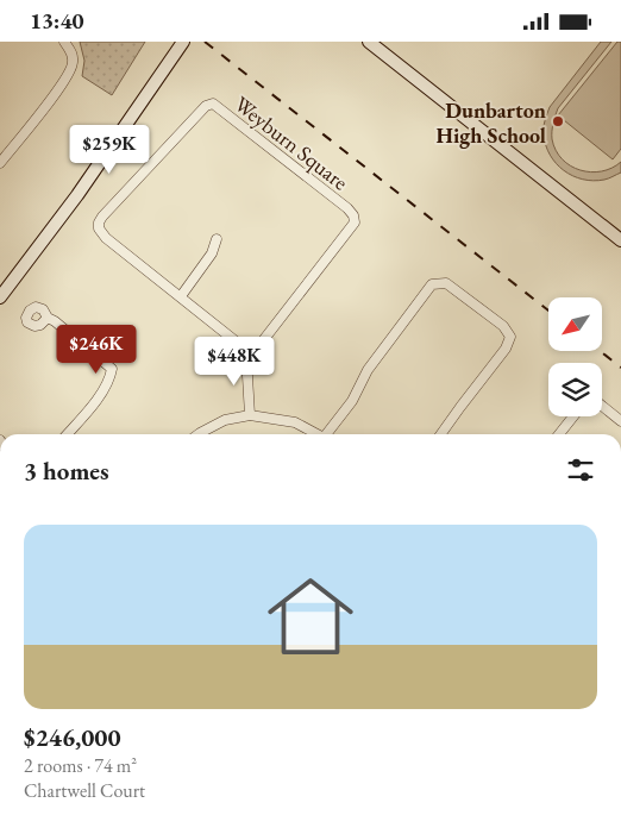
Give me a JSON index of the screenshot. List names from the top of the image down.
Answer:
{
  "streets": {
    "street": ["Weyburn Square"]
  },
  "places": ["Dunbarton High School"],
  "north": "bottom left",
  "page": {
    "status": "13:40",
    "price": ["$259K", "$246K", "$448K"],
    "heading": "3 homes",
    "list": [
      {
        "name": "$246,000",
        "note": "2 rooms · 74 m² · Chartwell Court"
      }
    ]
  }
}
